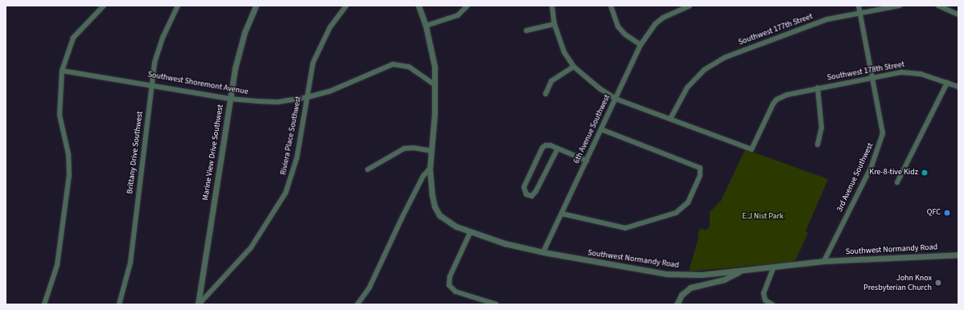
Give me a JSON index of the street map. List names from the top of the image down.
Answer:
{
  "streets": {
    "street": [
      "Southwest 177th Street",
      "Southwest 178th Street",
      "Southwest Shoremont Avenue",
      "6th Avenue Southwest",
      "Riviera Place Southwest",
      "Brittany Drive Southwest",
      "Marine View Drive Southwest",
      "3rd Avenue Southwest",
      "Southwest Normandy Road"
    ]
  },
  "crossings": [
    ["Southwest 177th Street", "Southwest 178th Street"],
    ["Southwest 177th Street", "3rd Avenue Southwest"],
    ["Southwest 178th Street", "3rd Avenue Southwest"],
    ["Southwest Shoremont Avenue", "Riviera Place Southwest"],
    ["Southwest Shoremont Avenue", "Brittany Drive Southwest"],
    ["Southwest Shoremont Avenue", "Marine View Drive Southwest"],
    ["Southwest Shoremont Avenue", "Southwest Normandy Road"],
    ["6th Avenue Southwest", "Southwest Normandy Road"],
    ["Riviera Place Southwest", "Marine View Drive Southwest"],
    ["3rd Avenue Southwest", "Southwest Normandy Road"]
  ],
  "parks": ["E.J Nist Park"],
  "places": ["Kre-8-tive Kidz", "QFC", "John Knox Presbyterian Church"]
}
